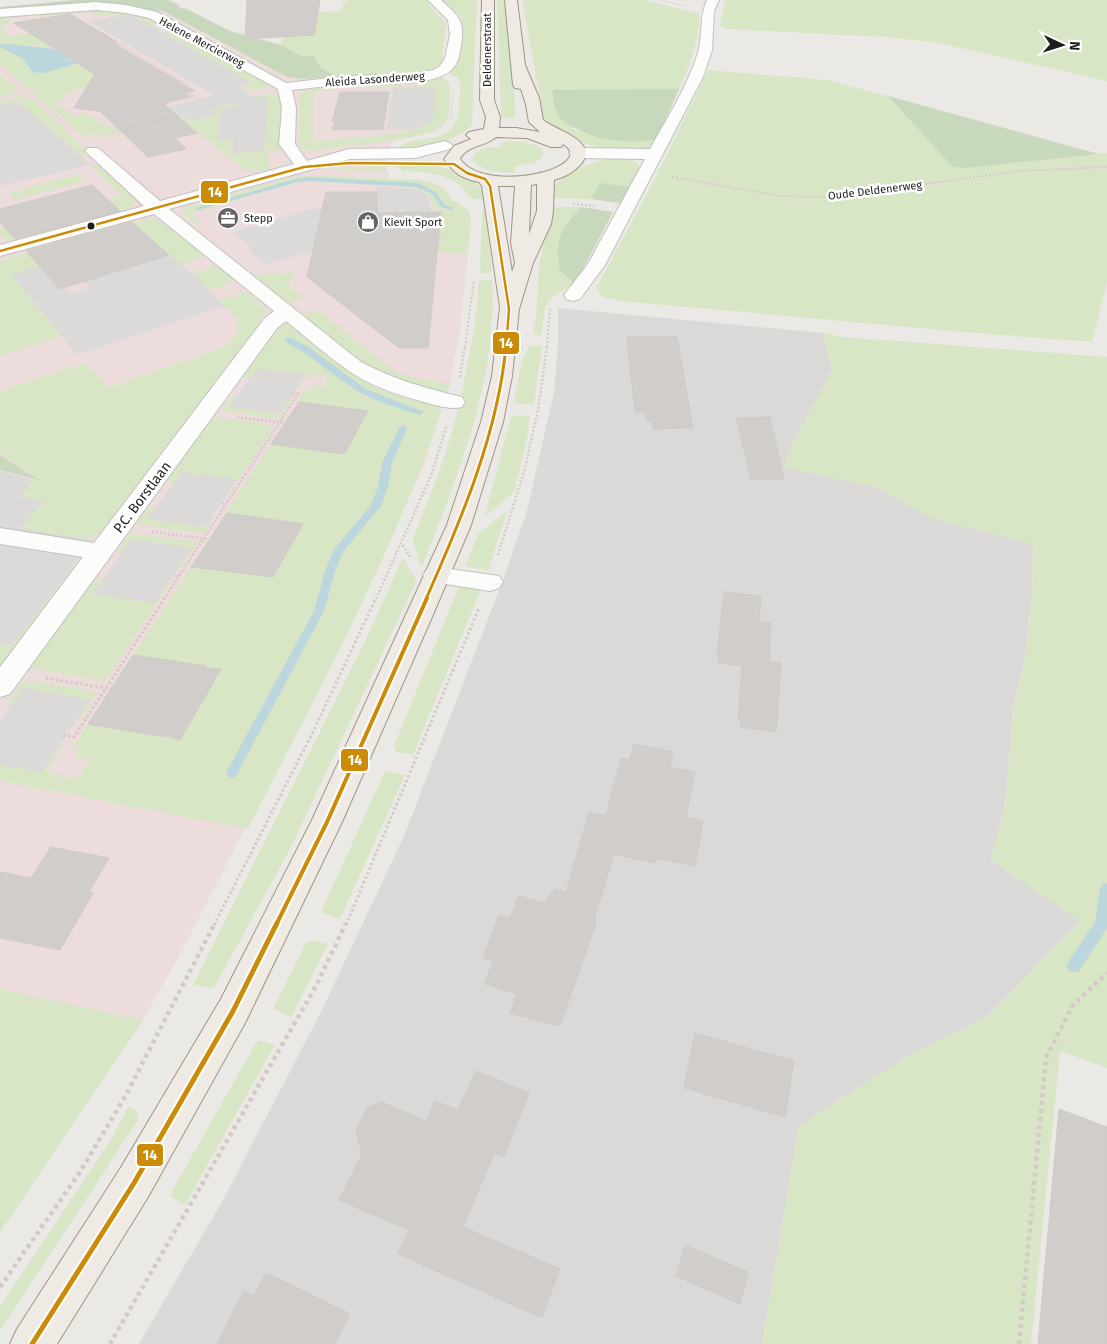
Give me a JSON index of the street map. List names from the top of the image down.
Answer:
{
  "streets": {
    "main road": ["Deldenerstraat"],
    "street": ["Helene Mercierweg", "Aleida Lasonderweg", "P.C. Borstlaan"],
    "path": ["Oude Deldenerweg"]
  },
  "crossings": [
    ["Helene Mercierweg", "Aleida Lasonderweg"]
  ],
  "places": {
    "office": ["Stepp"],
    "shop": ["Kievit Sport"]
  },
  "lines": ["transit line 14"],
  "north": "right"
}
